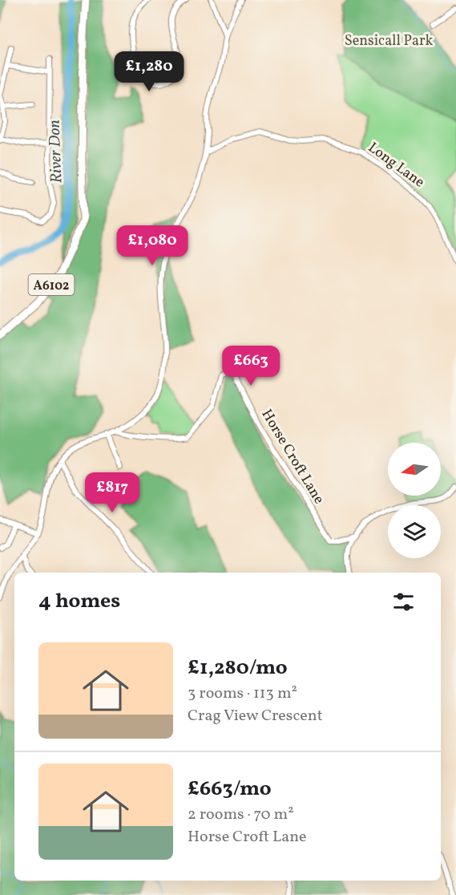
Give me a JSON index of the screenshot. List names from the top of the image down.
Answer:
{
  "streets": {
    "main road": ["A6102"],
    "street": ["Long Lane", "Horse Croft Lane"]
  },
  "water": ["River Don"],
  "parks": ["Sensicall Park"],
  "north": "left",
  "page": {
    "price": [
      "£1,280",
      "£1,080",
      "£663",
      "£817"
    ],
    "heading": "4 homes",
    "list": [
      {
        "name": "£1,280/mo",
        "note": "3 rooms · 113 m² · Crag View Crescent"
      },
      {
        "name": "£663/mo",
        "note": "2 rooms · 70 m² · Horse Croft Lane"
      }
    ]
  }
}
